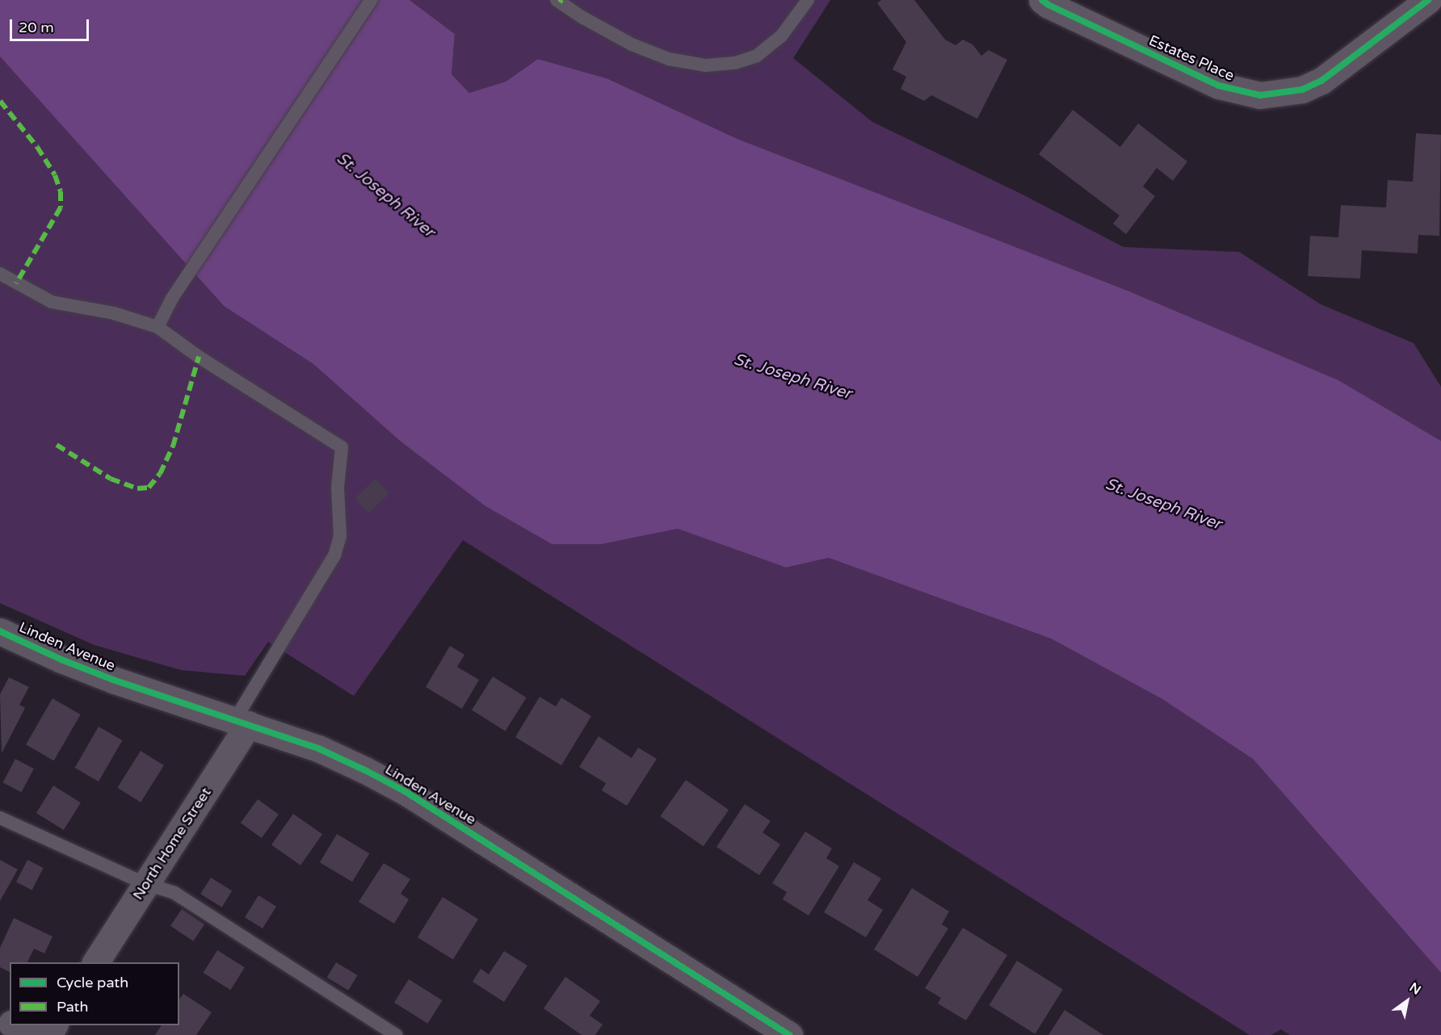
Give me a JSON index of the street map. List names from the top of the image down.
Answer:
{
  "streets": {
    "street": ["Estates Place", "Linden Avenue", "North Home Street"]
  },
  "crossings": [
    ["Linden Avenue", "North Home Street"]
  ],
  "water": ["St. Joseph River"],
  "legend": ["Cycle path", "Path"],
  "scale_bar": "20 m",
  "north": "top right"
}
